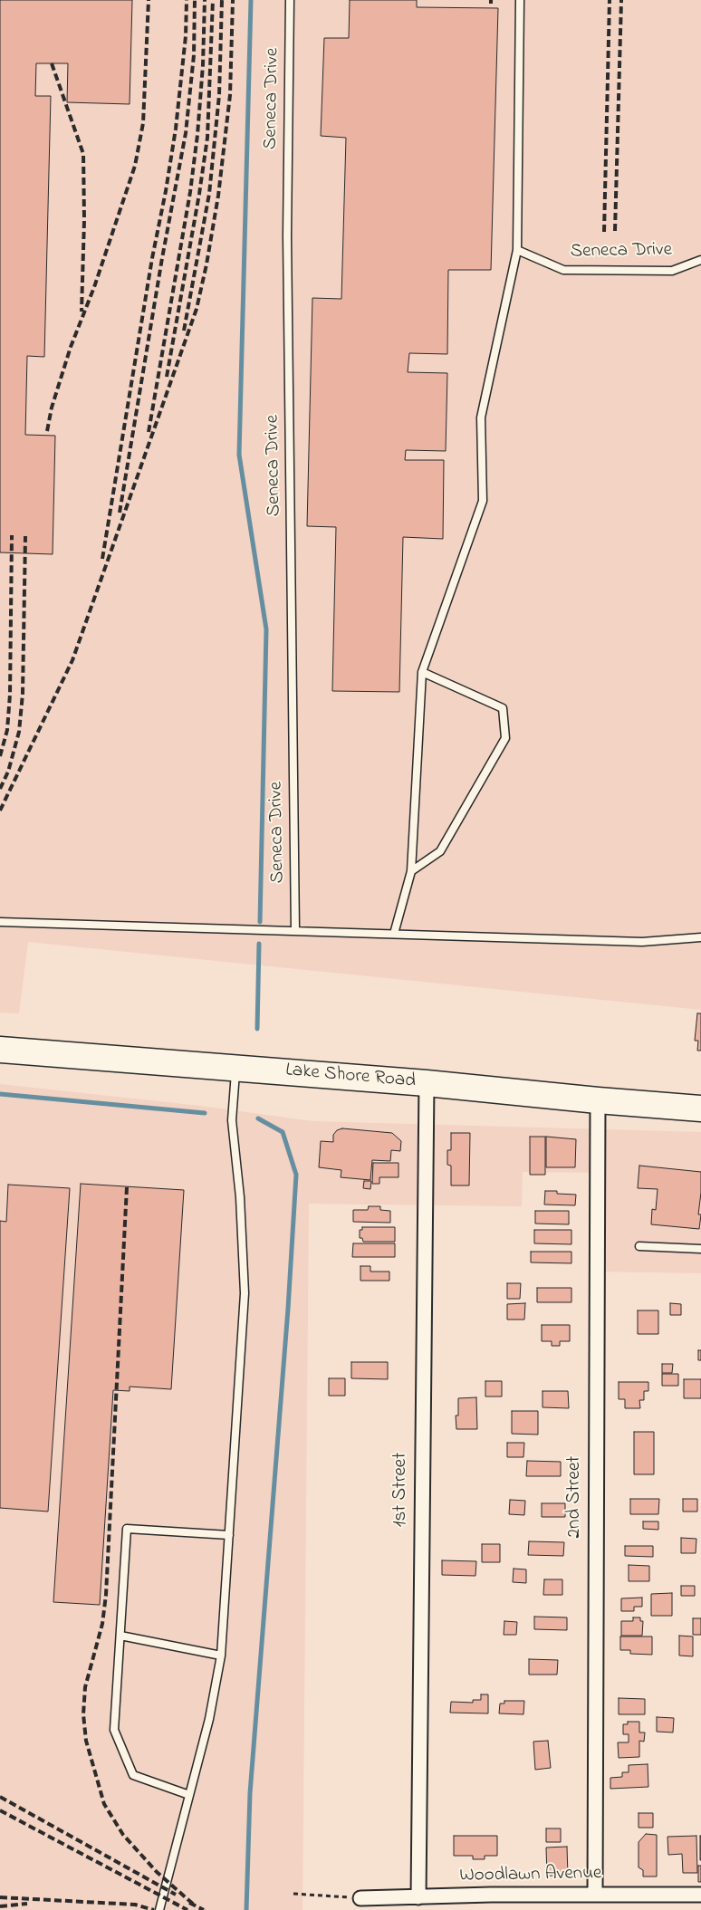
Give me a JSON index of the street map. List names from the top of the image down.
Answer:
{
  "streets": {
    "highway": ["Lake Shore Road"],
    "street": ["1st Street", "2nd Street", "Woodlawn Avenue"],
    "lane": ["Seneca Drive"]
  },
  "crossings": [
    ["Lake Shore Road", "1st Street"],
    ["Lake Shore Road", "2nd Street"],
    ["1st Street", "Woodlawn Avenue"],
    ["2nd Street", "Woodlawn Avenue"]
  ]
}
